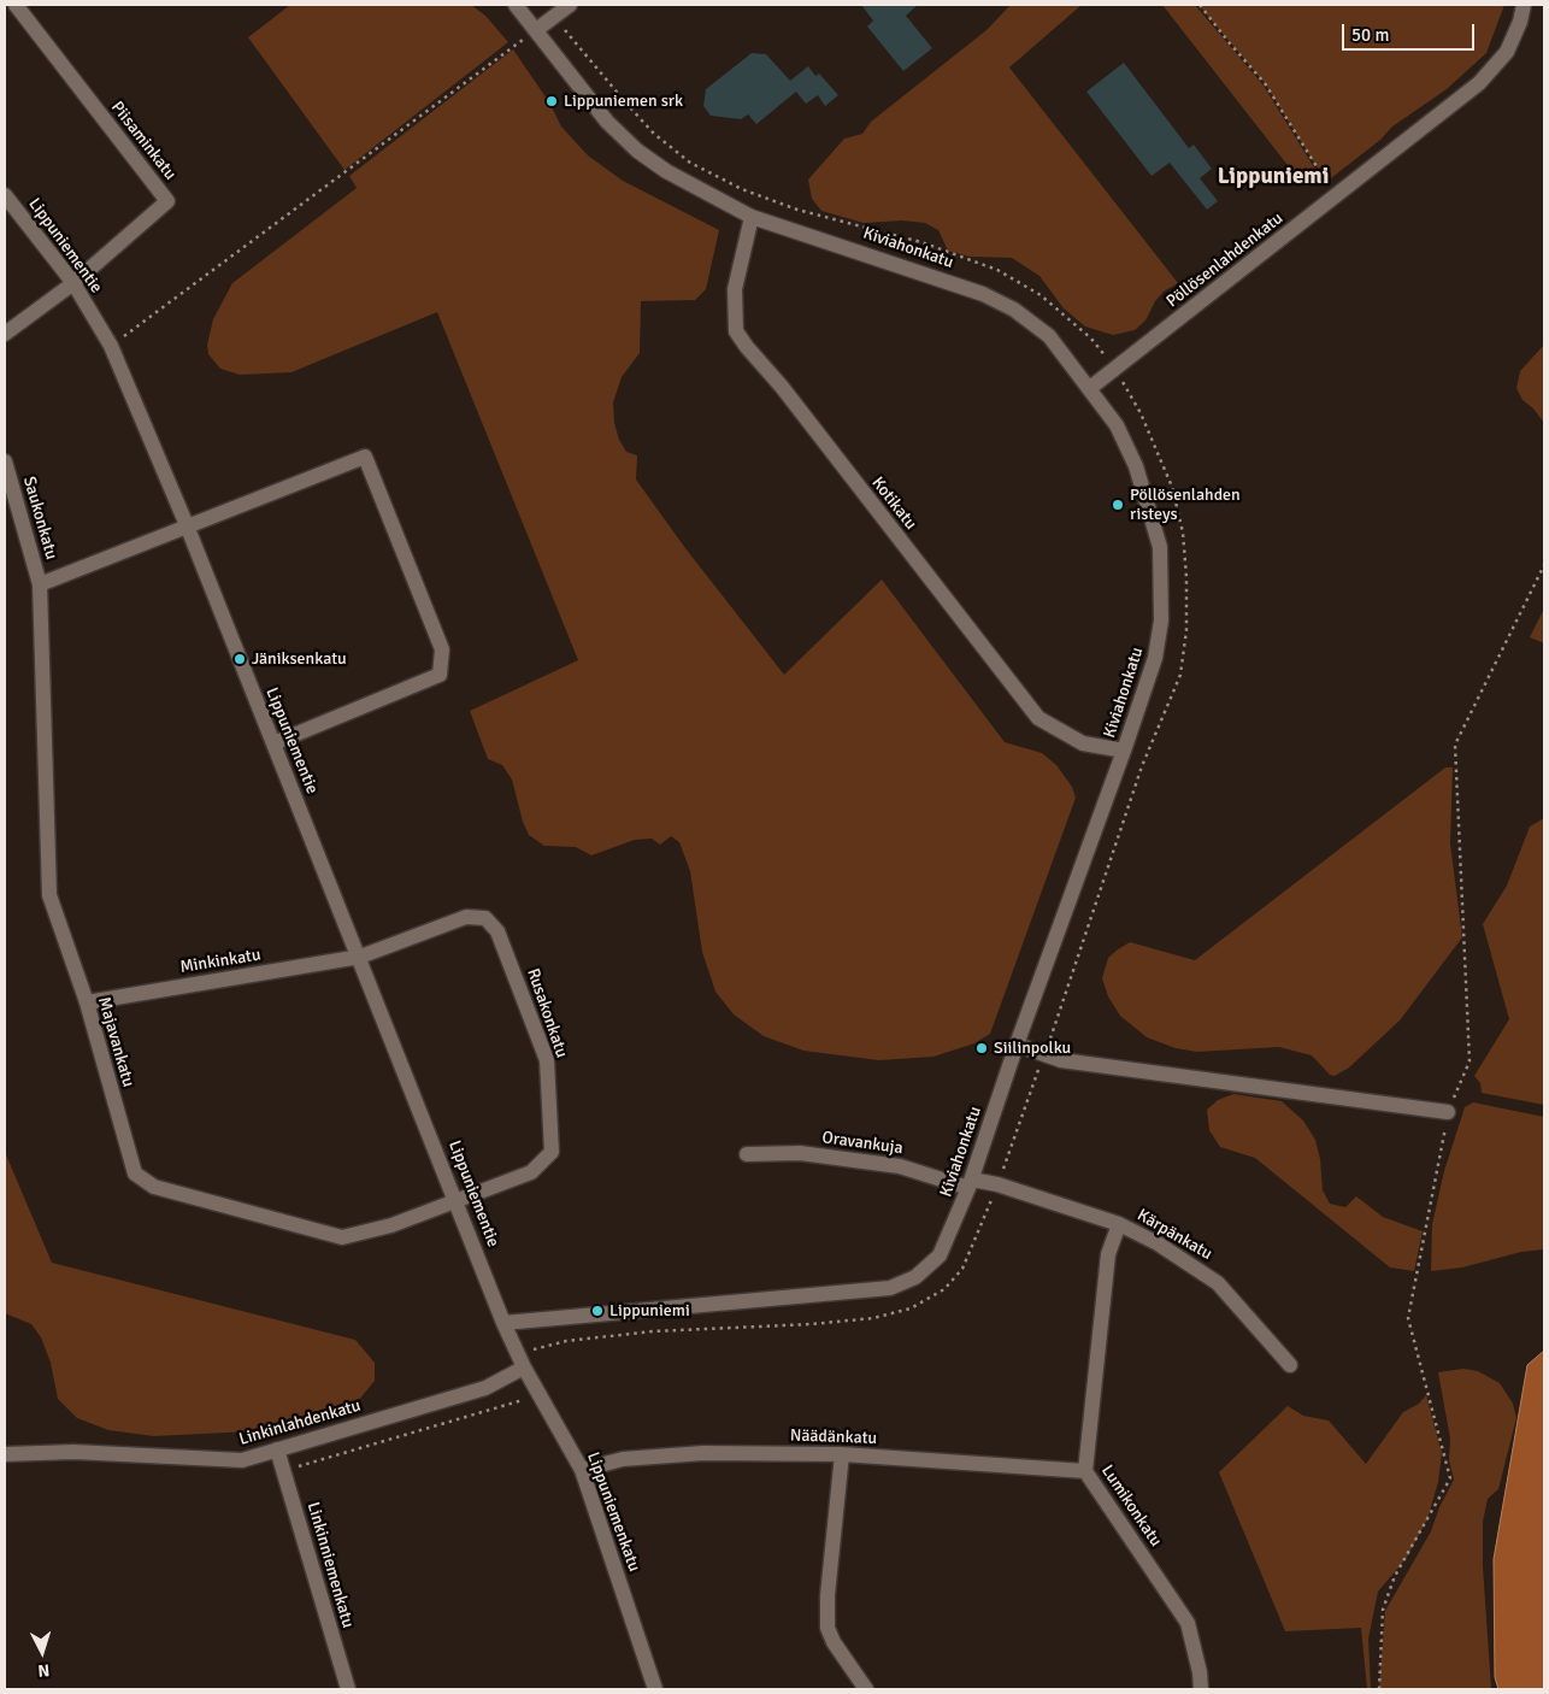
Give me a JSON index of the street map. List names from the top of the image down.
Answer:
{
  "streets": {
    "street": [
      "Piisaminkatu",
      "Lippuniementie",
      "Kiviahonkatu",
      "Pöllösenlahdenkatu",
      "Kotikatu",
      "Saukonkatu",
      "Minkinkatu",
      "Rusakonkatu",
      "Majavankatu",
      "Oravankuja",
      "Kärpänkatu",
      "Linkinlahdenkatu",
      "Näädänkatu",
      "Lumikonkatu",
      "Lippuniemenkatu",
      "Linkinniemenkatu"
    ]
  },
  "crossings": [
    ["Piisaminkatu", "Lippuniementie"],
    ["Lippuniementie", "Kiviahonkatu"],
    ["Lippuniementie", "Minkinkatu"],
    ["Lippuniementie", "Rusakonkatu"],
    ["Lippuniementie", "Majavankatu"],
    ["Lippuniementie", "Lippuniemenkatu"],
    ["Kiviahonkatu", "Pöllösenlahdenkatu"],
    ["Kiviahonkatu", "Kotikatu"],
    ["Kiviahonkatu", "Oravankuja"],
    ["Kiviahonkatu", "Kärpänkatu"],
    ["Kiviahonkatu", "Lippuniemenkatu"],
    ["Saukonkatu", "Majavankatu"],
    ["Minkinkatu", "Rusakonkatu"],
    ["Minkinkatu", "Majavankatu"],
    ["Rusakonkatu", "Majavankatu"],
    ["Oravankuja", "Kärpänkatu"],
    ["Kärpänkatu", "Lumikonkatu"],
    ["Linkinlahdenkatu", "Lippuniemenkatu"],
    ["Linkinlahdenkatu", "Linkinniemenkatu"],
    ["Näädänkatu", "Lumikonkatu"],
    ["Näädänkatu", "Lippuniemenkatu"]
  ],
  "districts": ["Lippuniemi"],
  "places": [
    "Lippuniemen srk",
    "Pöllösenlahden risteys",
    "Jäniksenkatu",
    "Siilinpolku",
    "Lippuniemi"
  ],
  "scale_bar": "50 m",
  "north": "bottom"
}
